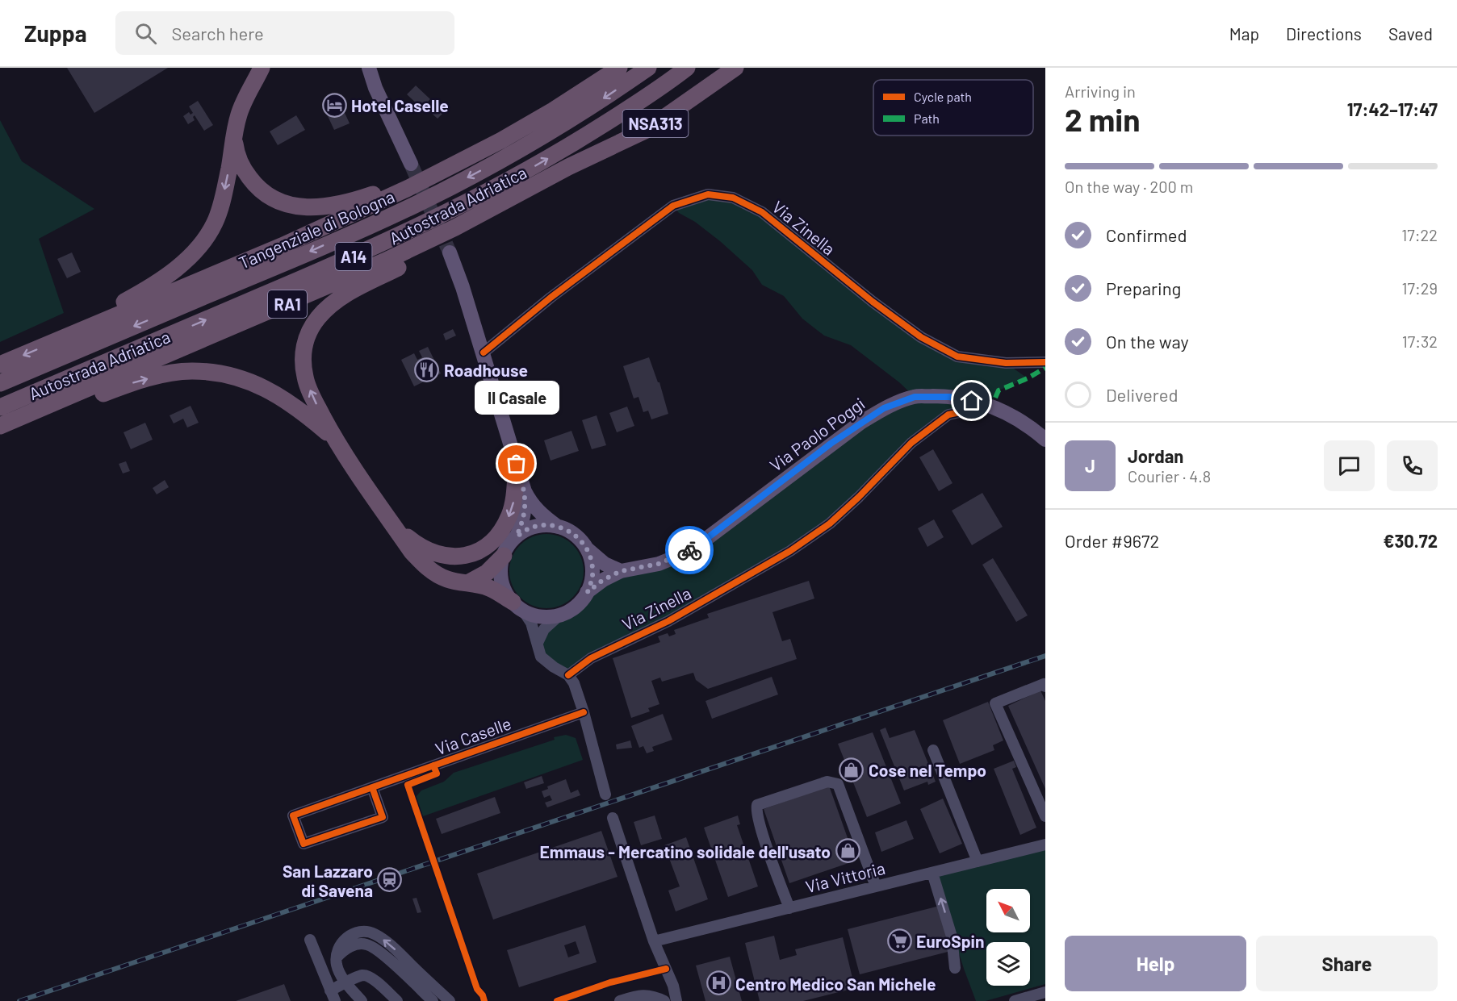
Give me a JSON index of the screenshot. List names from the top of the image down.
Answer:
{
  "streets": {
    "highway": [
      "NSA313",
      "Autostrada Adriatica",
      "Tangenziale di Bologna",
      "A14",
      "RA1"
    ],
    "main road": ["Via Paolo Poggi"],
    "street": ["Via Zinella", "Via Caselle", "Via Vittoria"]
  },
  "crossings": [
    ["NSA313", "RA1"]
  ],
  "places": {
    "hotel": ["Hotel Caselle"],
    "restaurant": ["Roadhouse"],
    "other": ["Il Casale"],
    "shop": ["Cose nel Tempo", "Emmaus - Mercatino solidale dell'usato"],
    "station": ["San Lazzaro di Savena"],
    "supermarket": ["EuroSpin"],
    "hospital": ["Centro Medico San Michele"]
  },
  "legend": ["Cycle path", "Path"],
  "north": "top left",
  "page": {
    "header": "Zuppa",
    "search": "Search here",
    "nav": ["Map", "Directions", "Saved"],
    "heading": ["2 min", "Arriving in", "17:42–17:47"],
    "panel": [
      "Jordan",
      "Courier · 4.8",
      "Order #9672",
      "€30.72"
    ],
    "bar": "On the way · 200 m",
    "list": [
      ["Confirmed", "17:22"],
      ["Preparing", "17:29"],
      ["On the way", "17:32"],
      "Delivered"
    ],
    "bubble": "Il Casale",
    "round": "J",
    "buttons": ["Help", "Share"]
  }
}
